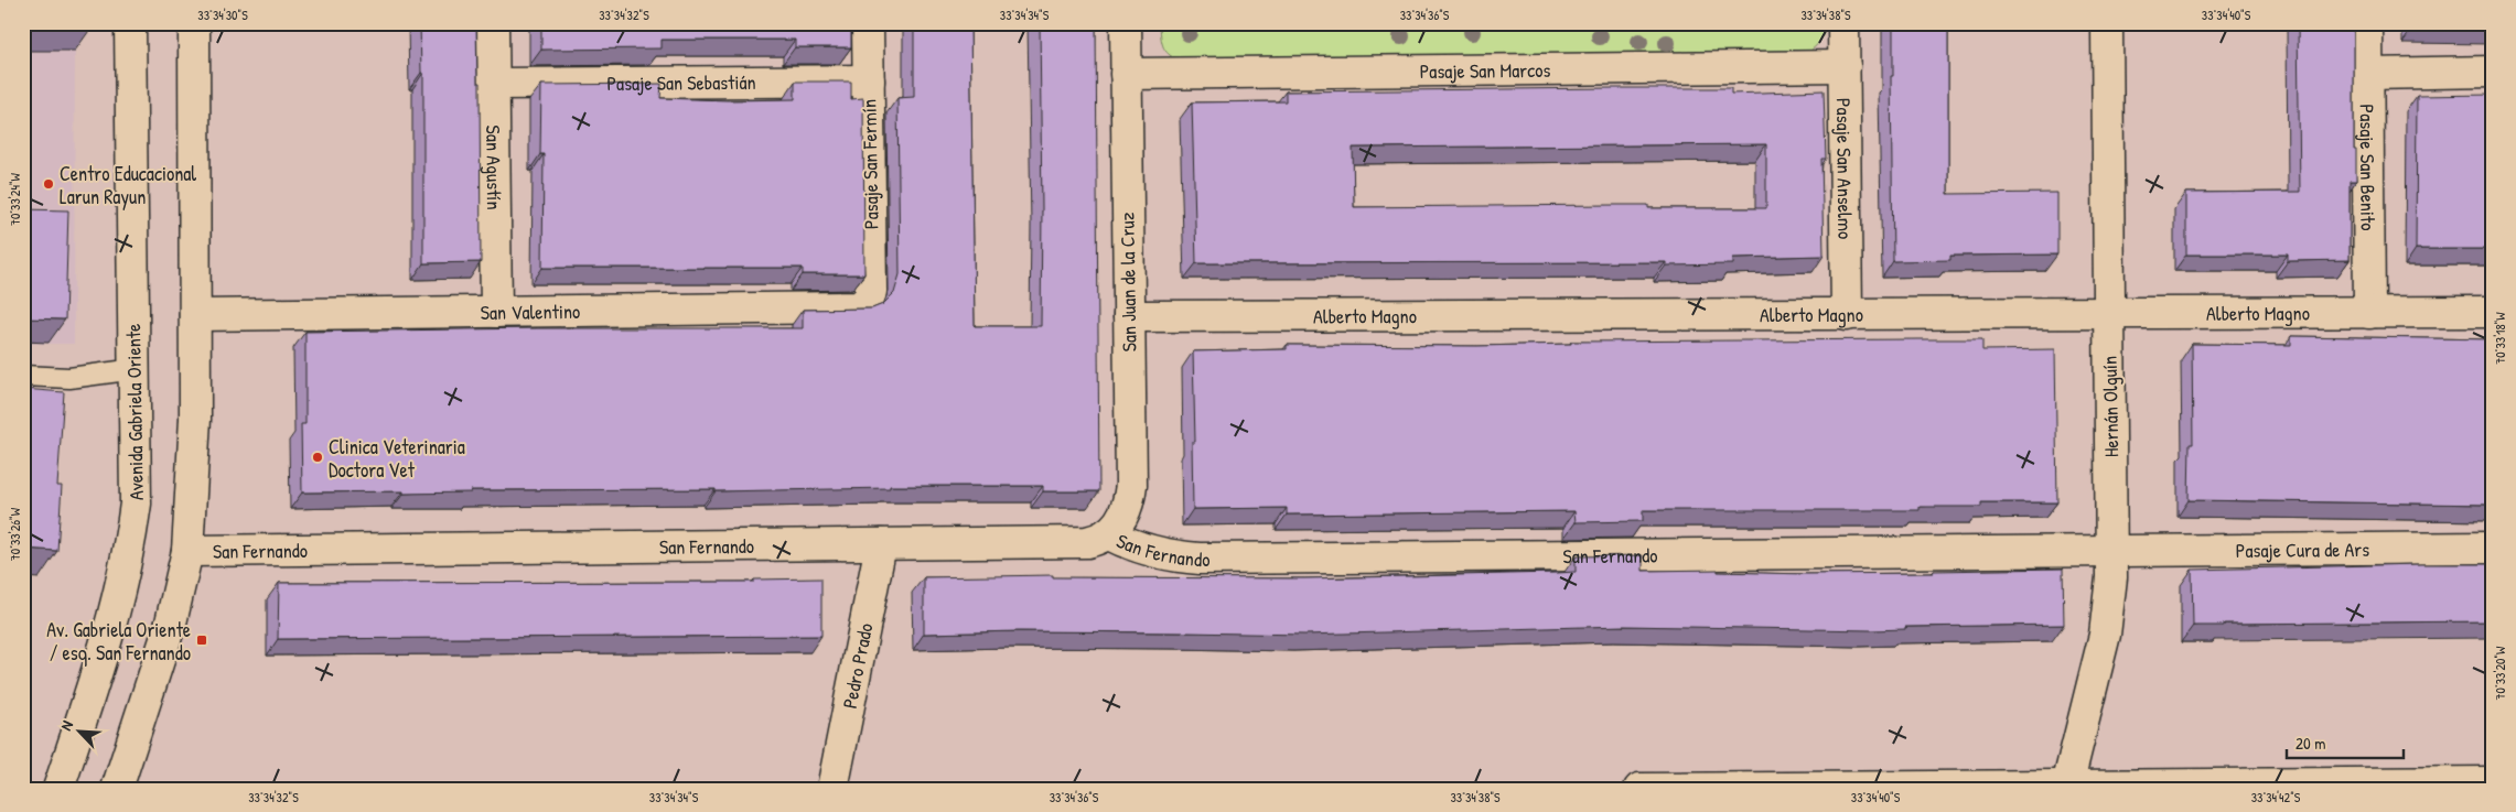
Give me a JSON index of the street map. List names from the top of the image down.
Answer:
{
  "streets": {
    "street": [
      "Pasaje San Marcos",
      "Pasaje San Sebastián",
      "Pasaje San Fermín",
      "San Agustín",
      "Pasaje San Anselmo",
      "Pasaje San Benito",
      "San Juan de la Cruz",
      "San Valentino",
      "Alberto Magno",
      "Hernán Olguín",
      "Avenida Gabriela Oriente",
      "San Fernando",
      "Pasaje Cura de Ars",
      "Pedro Prado"
    ]
  },
  "crossings": [
    ["Pasaje San Marcos", "Pasaje San Anselmo"],
    ["Pasaje San Marcos", "San Juan de la Cruz"],
    ["Pasaje San Sebastián", "Pasaje San Fermín"],
    ["Pasaje San Sebastián", "San Agustín"],
    ["Pasaje San Fermín", "San Valentino"],
    ["San Agustín", "San Valentino"],
    ["Pasaje San Anselmo", "Alberto Magno"],
    ["Pasaje San Benito", "Alberto Magno"],
    ["San Juan de la Cruz", "Alberto Magno"],
    ["San Juan de la Cruz", "San Fernando"],
    ["Alberto Magno", "Hernán Olguín"],
    ["Hernán Olguín", "San Fernando"],
    ["Hernán Olguín", "Pasaje Cura de Ars"],
    ["San Fernando", "Pasaje Cura de Ars"],
    ["San Fernando", "Pedro Prado"]
  ],
  "places": {
    "other": ["Centro Educacional Larun Rayun", "Clinica Veterinaria Doctora Vet"],
    "transit": ["Av. Gabriela Oriente / esq. San Fernando"]
  },
  "scale_bar": "20 m",
  "north": "top left",
  "coordinates": [
    "33°34'30\"S",
    "33°34'32\"S",
    "33°34'34\"S",
    "33°34'36\"S",
    "33°34'38\"S",
    "33°34'40\"S",
    "70°33'24\"W",
    "70°33'18\"W",
    "70°33'26\"W",
    "70°33'20\"W",
    "33°34'42\"S"
  ]
}
